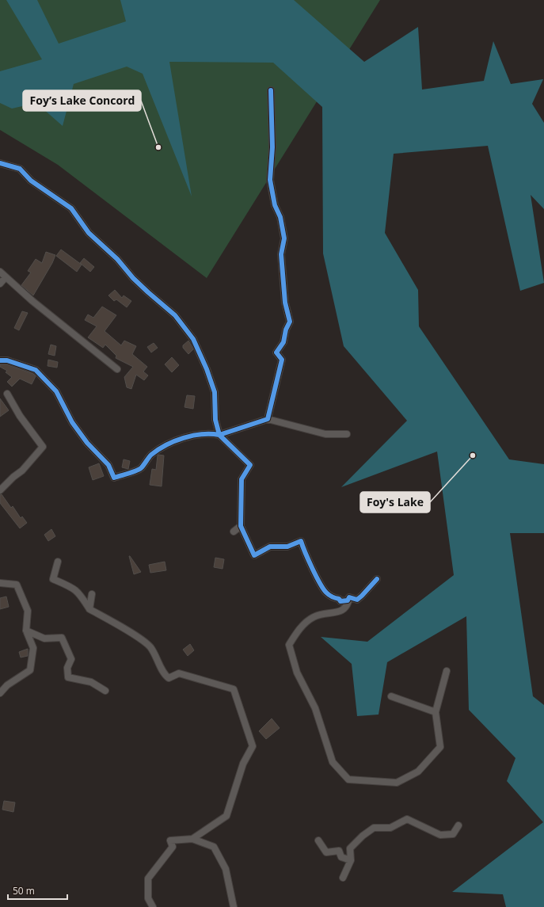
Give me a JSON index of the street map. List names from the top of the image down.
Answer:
{
  "places": ["Foy’s Lake Concord", "Foy's Lake"],
  "scale_bar": "50 m"
}
